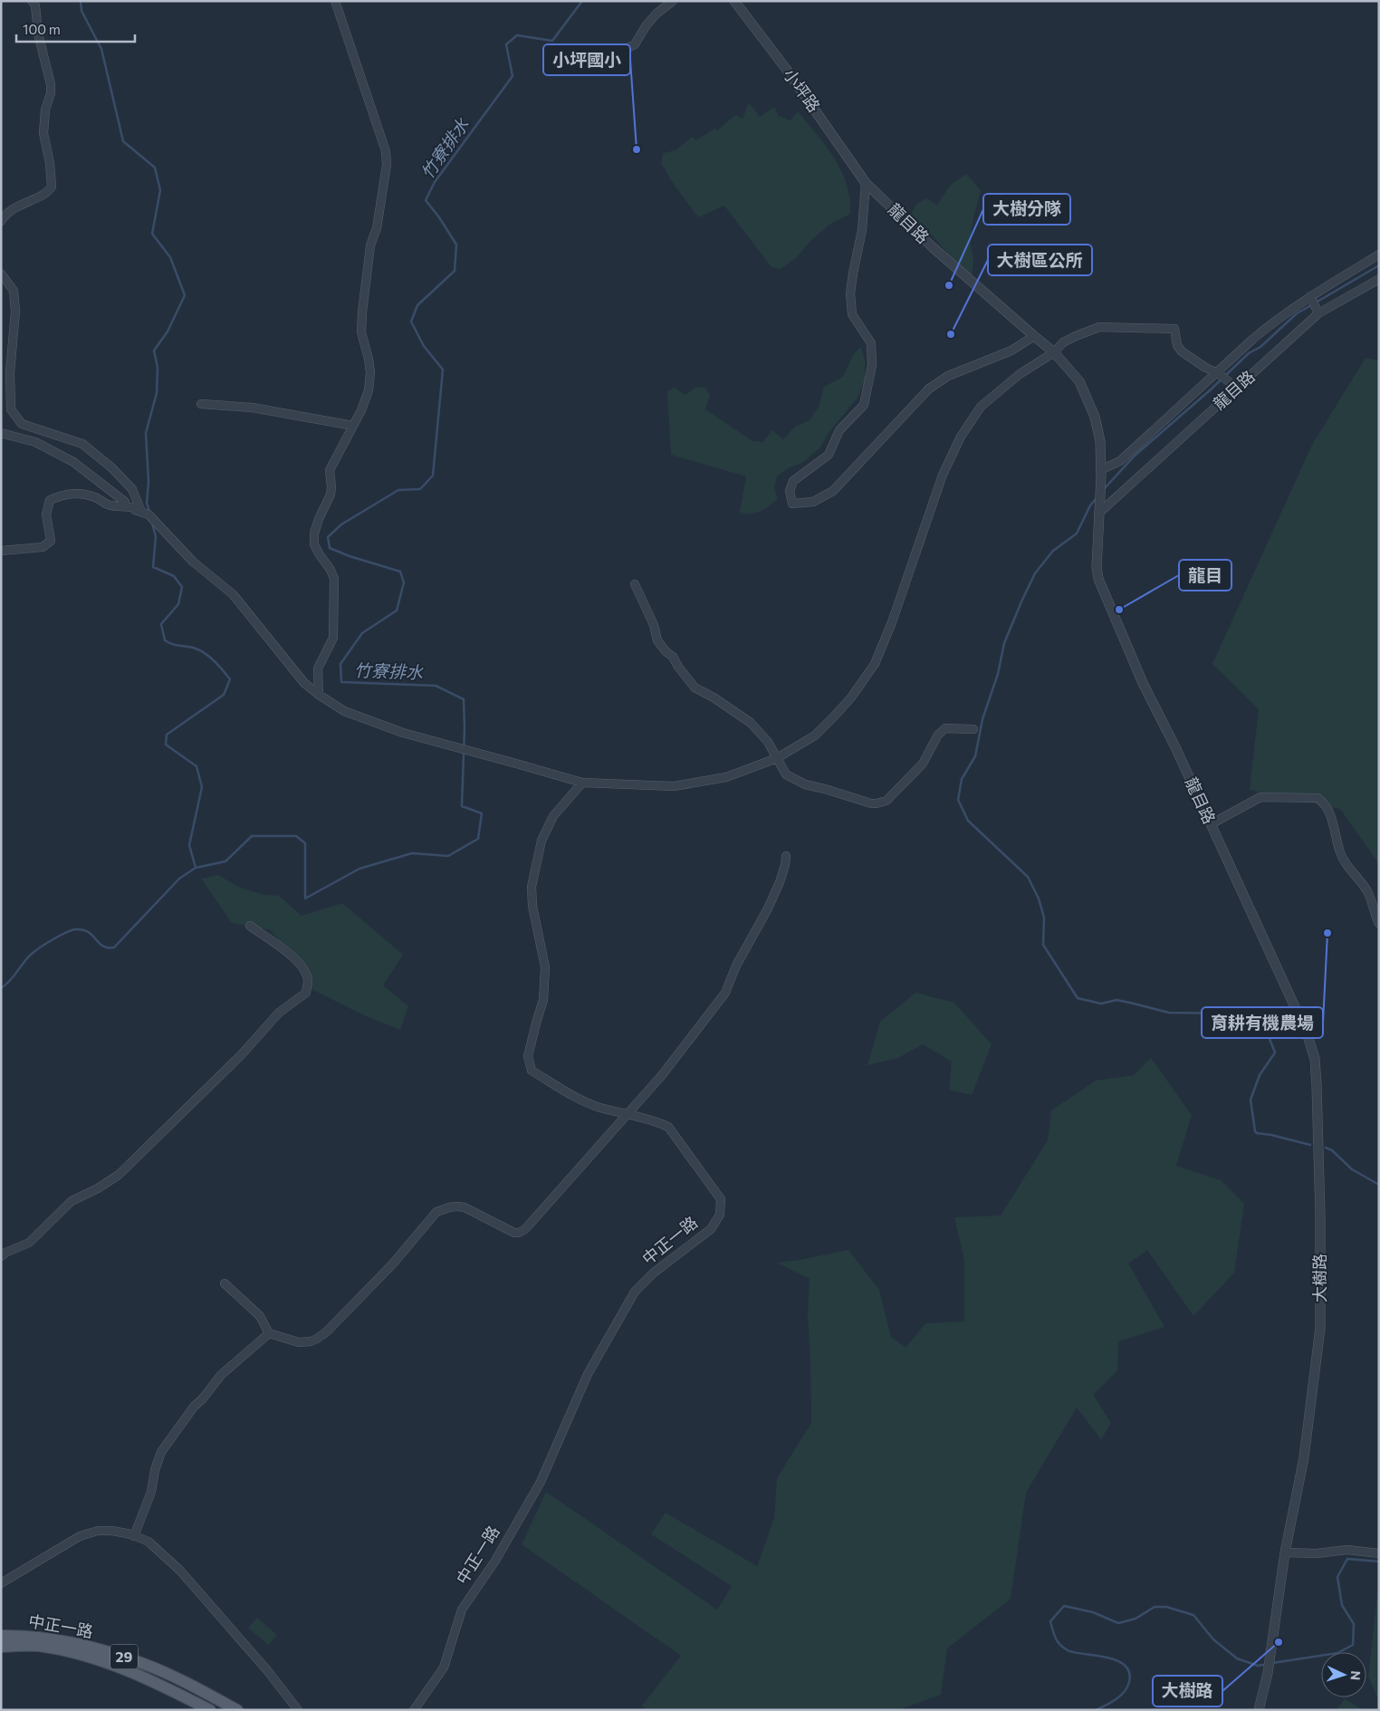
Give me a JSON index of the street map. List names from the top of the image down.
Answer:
{
  "streets": {
    "main road": ["中正一路", "29"],
    "street": ["小坪路", "龍目路", "大樹路"]
  },
  "crossings": [
    ["小坪路", "龍目路"],
    ["龍目路", "大樹路"]
  ],
  "water": ["竹寮排水"],
  "places": [
    "小坪國小",
    "大樹分隊",
    "大樹區公所",
    "龍目",
    "育耕有機農場",
    "大樹路"
  ],
  "scale_bar": "100 m",
  "north": "right"
}
